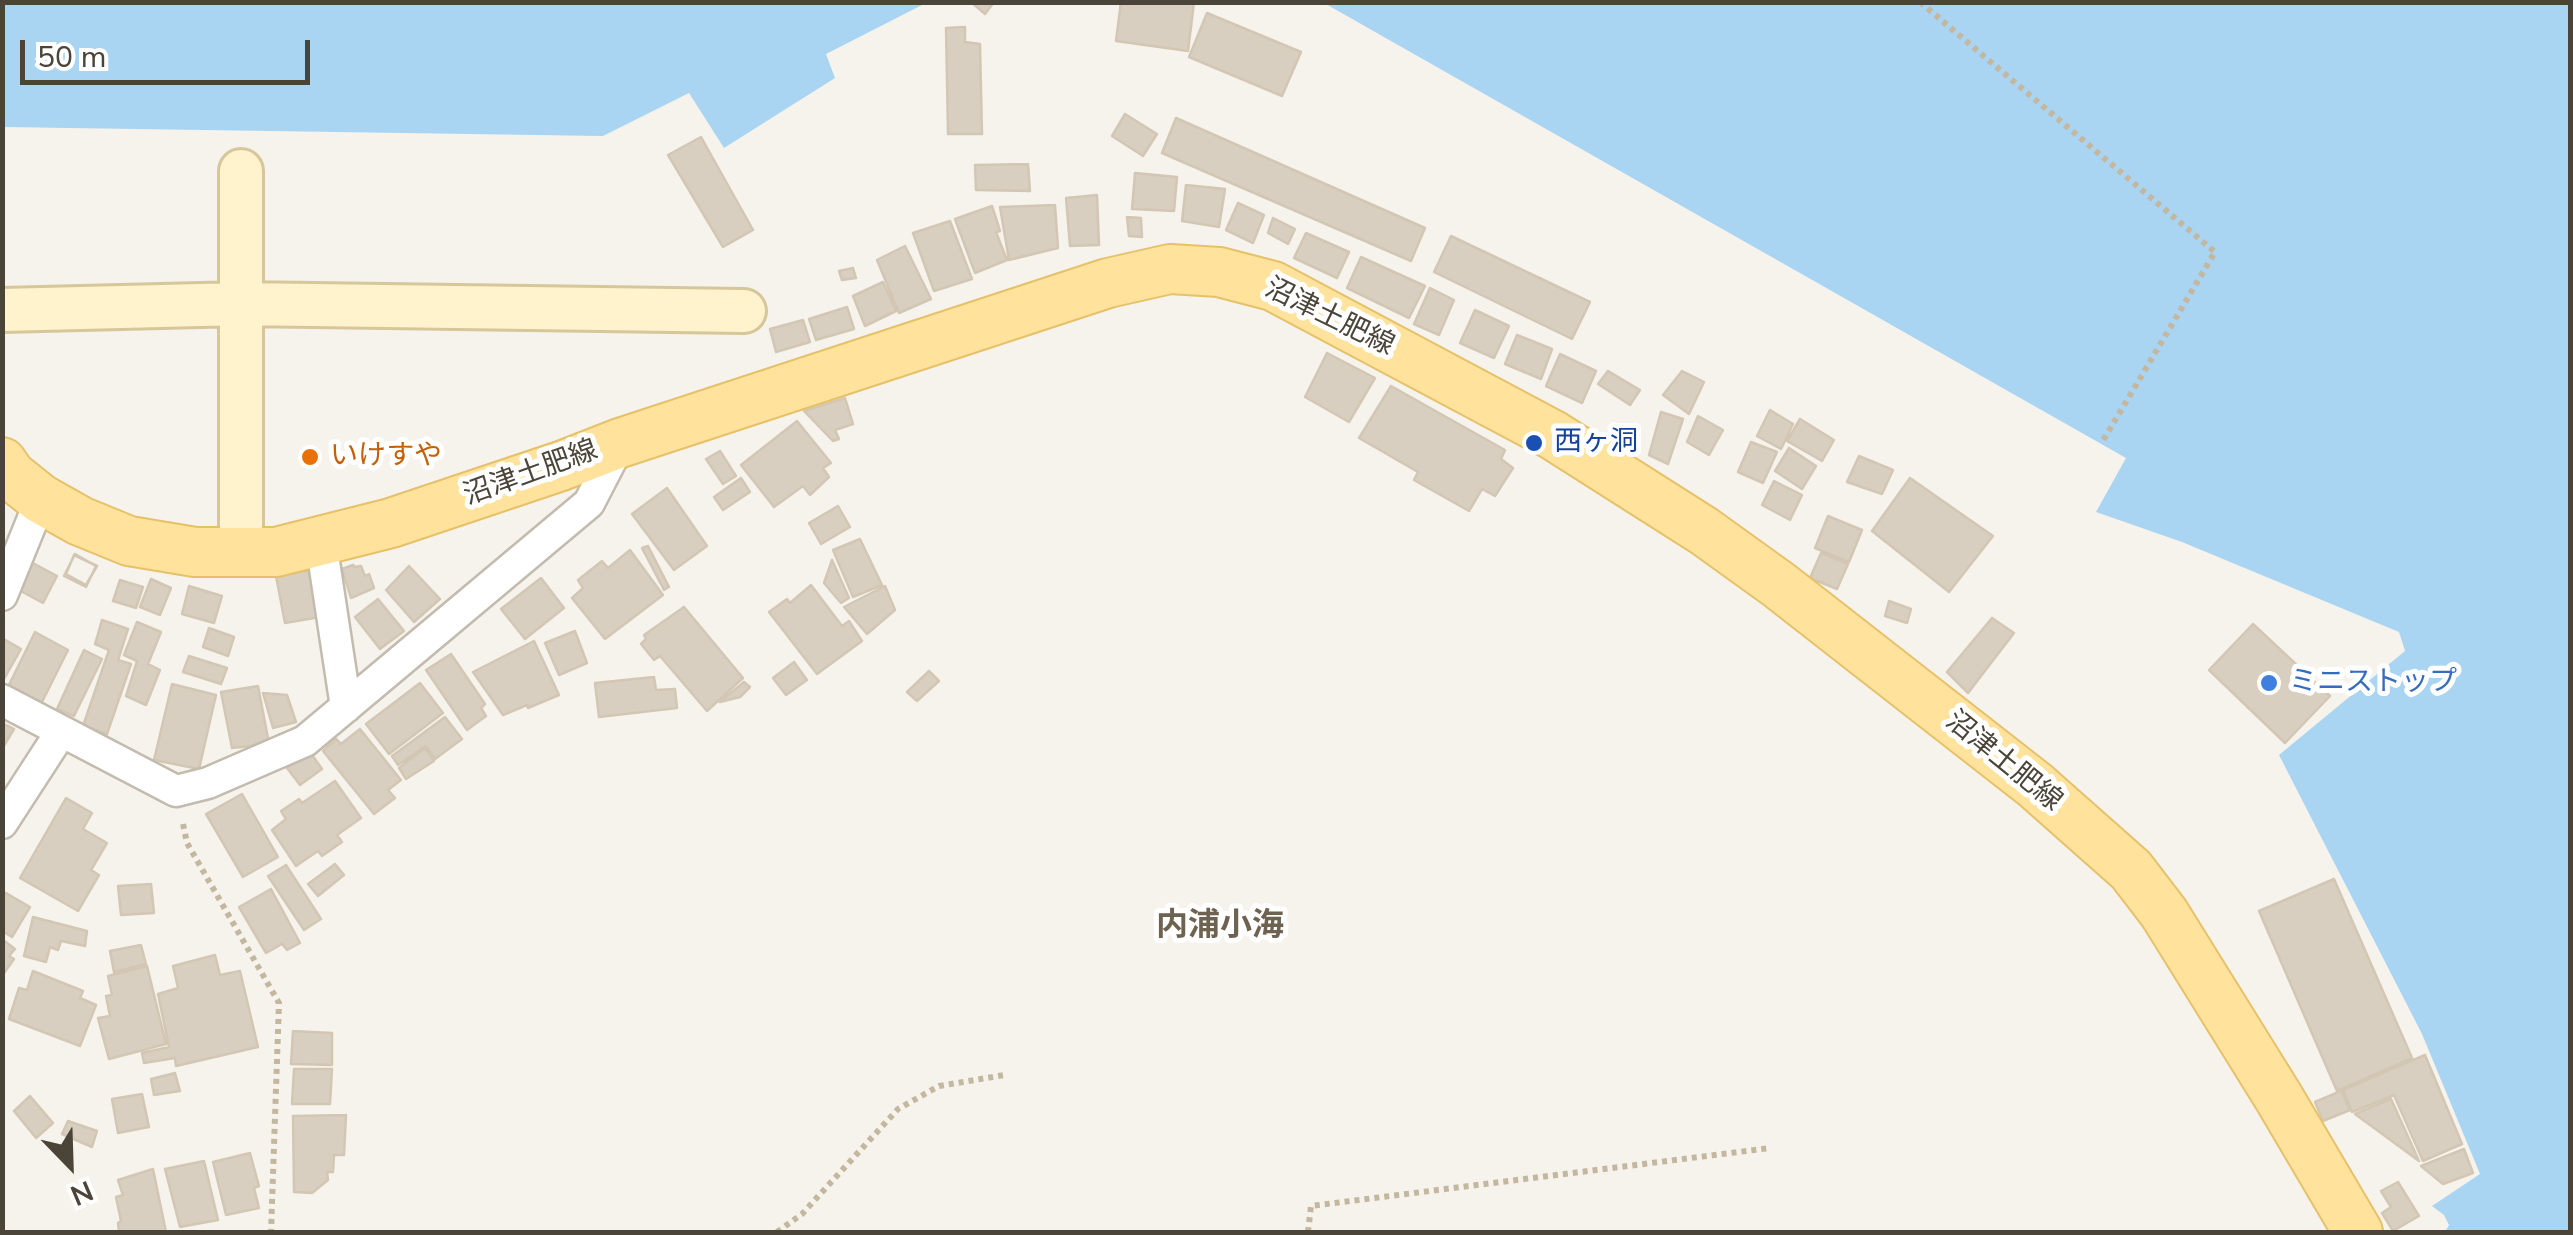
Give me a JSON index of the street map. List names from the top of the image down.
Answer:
{
  "streets": {
    "main road": ["沼津土肥線"]
  },
  "districts": ["内浦小海"],
  "places": ["西ヶ洞", "いけすや", "ミニストップ"],
  "scale_bar": "50 m",
  "north": "bottom right"
}
